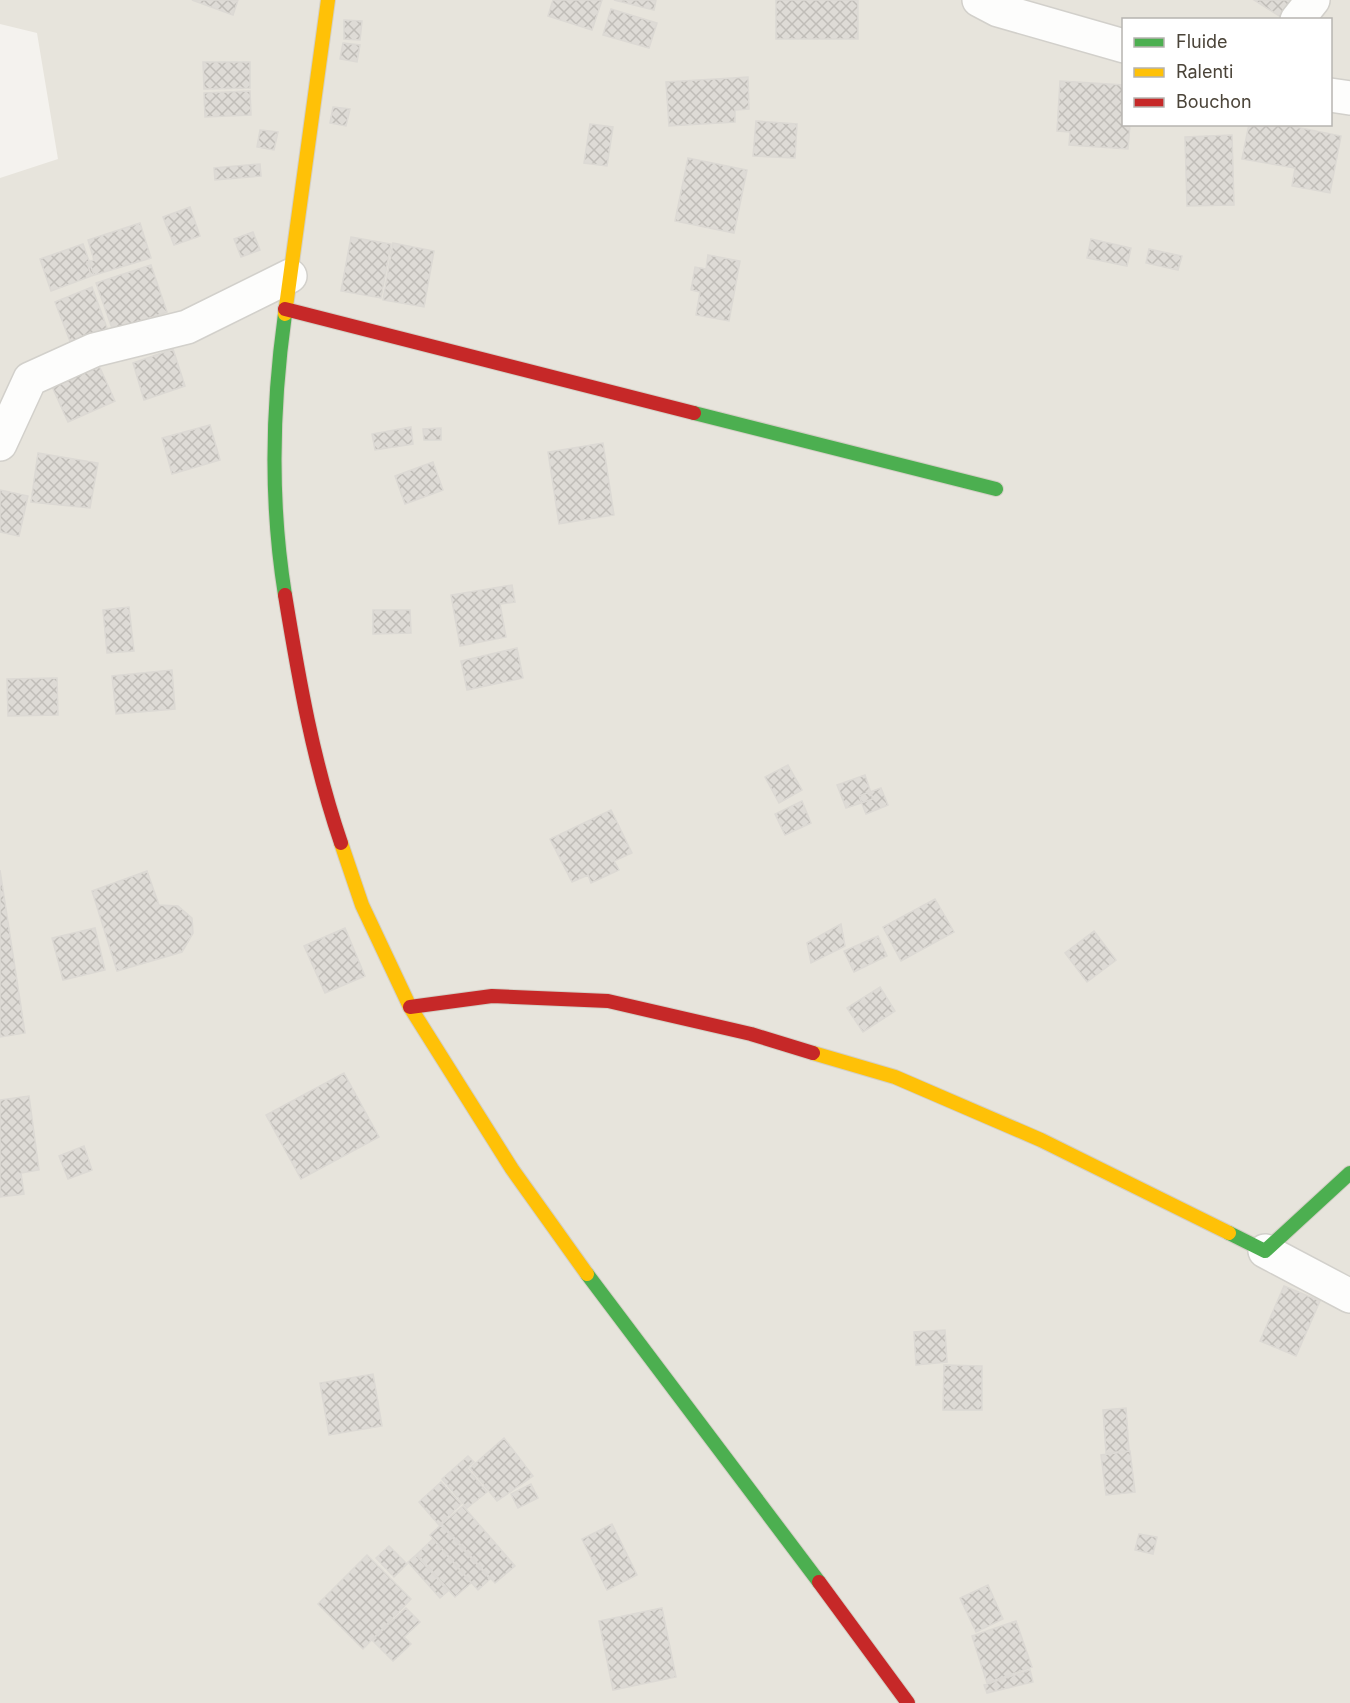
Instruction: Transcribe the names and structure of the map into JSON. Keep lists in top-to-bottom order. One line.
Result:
{"legend":["Fluide","Ralenti","Bouchon"]}
